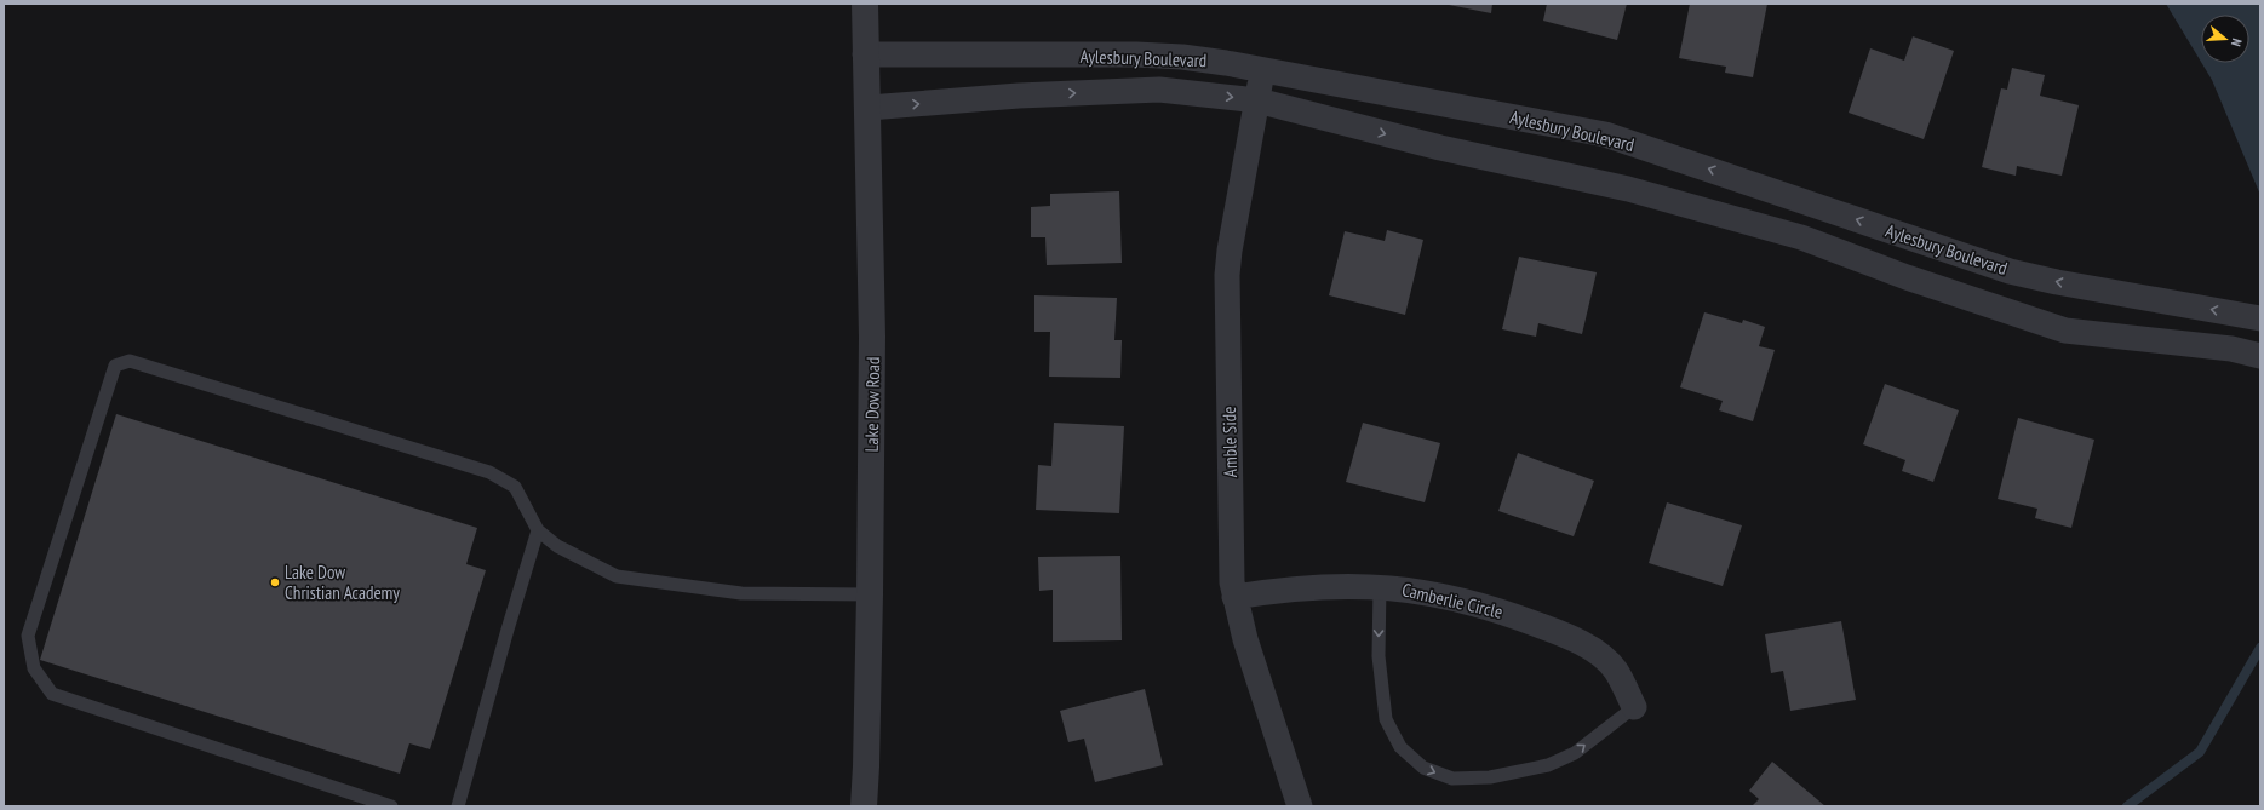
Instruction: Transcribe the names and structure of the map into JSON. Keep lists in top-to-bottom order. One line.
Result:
{"streets":{"street":["Aylesbury Boulevard","Lake Dow Road","Amble Side","Camberlie Circle"]},"crossings":[["Aylesbury Boulevard","Lake Dow Road"],["Aylesbury Boulevard","Amble Side"],["Amble Side","Camberlie Circle"]],"places":["Lake Dow Christian Academy"],"north":"right"}
